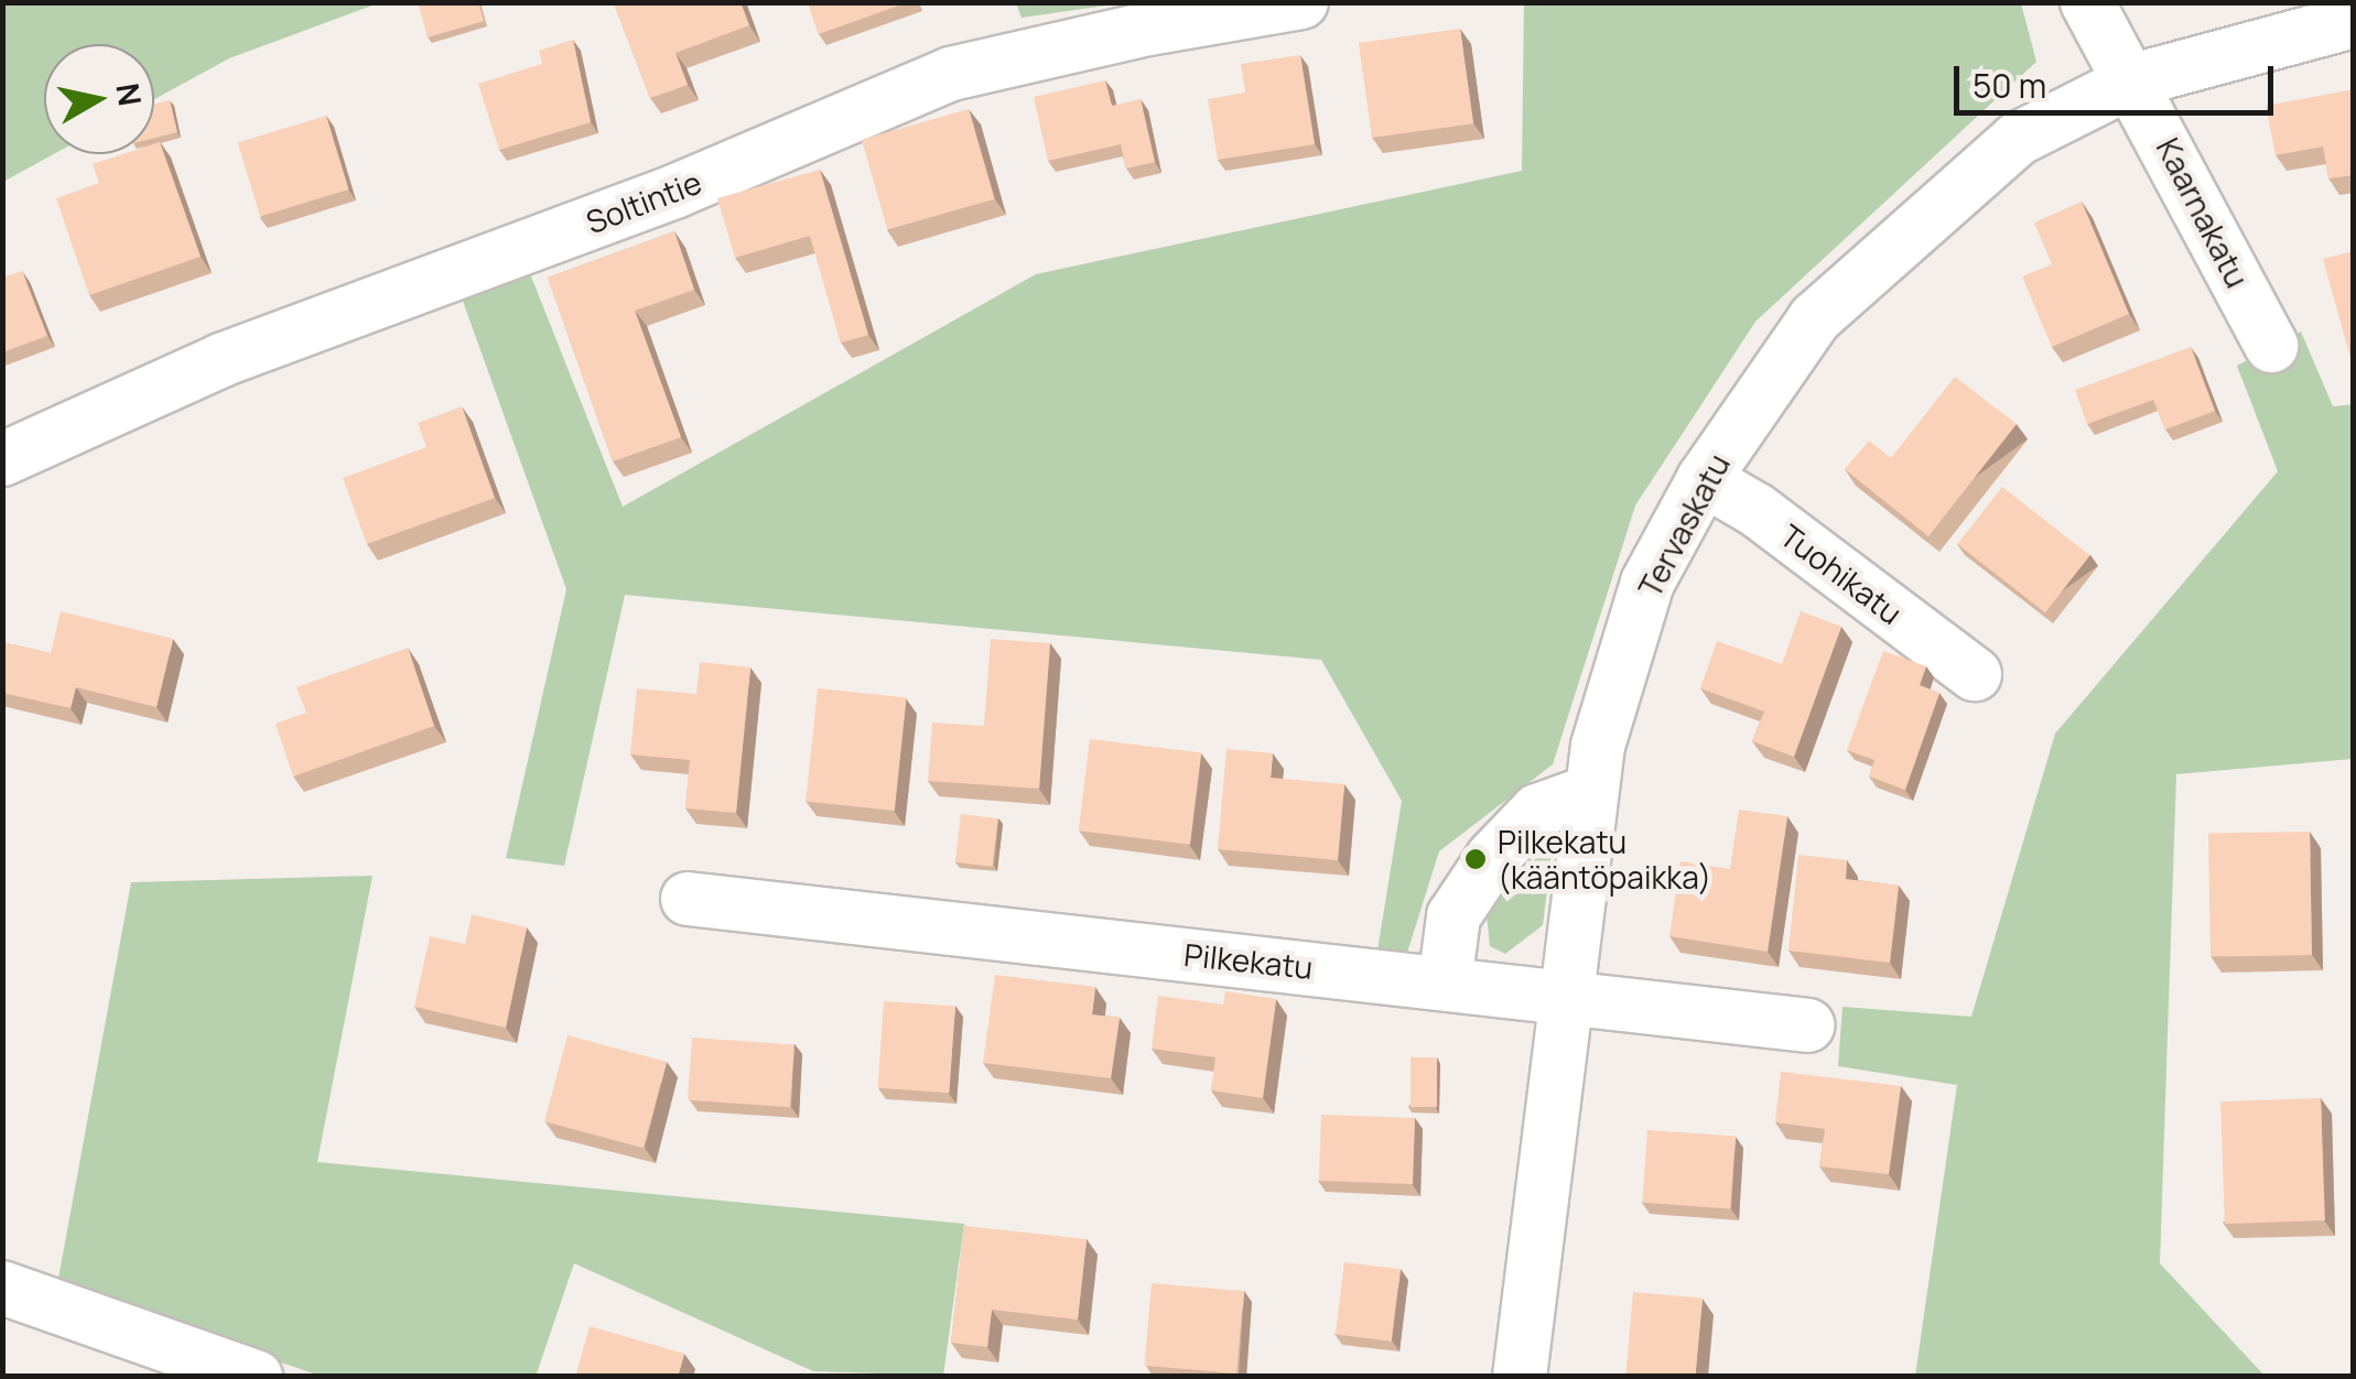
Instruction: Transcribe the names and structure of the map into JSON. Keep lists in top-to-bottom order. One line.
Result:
{"streets":{"street":["Soltintie","Kaarnakatu","Tervaskatu","Tuohikatu","Pilkekatu"]},"crossings":[["Kaarnakatu","Tervaskatu"],["Tervaskatu","Tuohikatu"],["Tervaskatu","Pilkekatu"]],"places":["Pilkekatu (kääntöpaikka)"],"scale_bar":"50 m","north":"right"}
